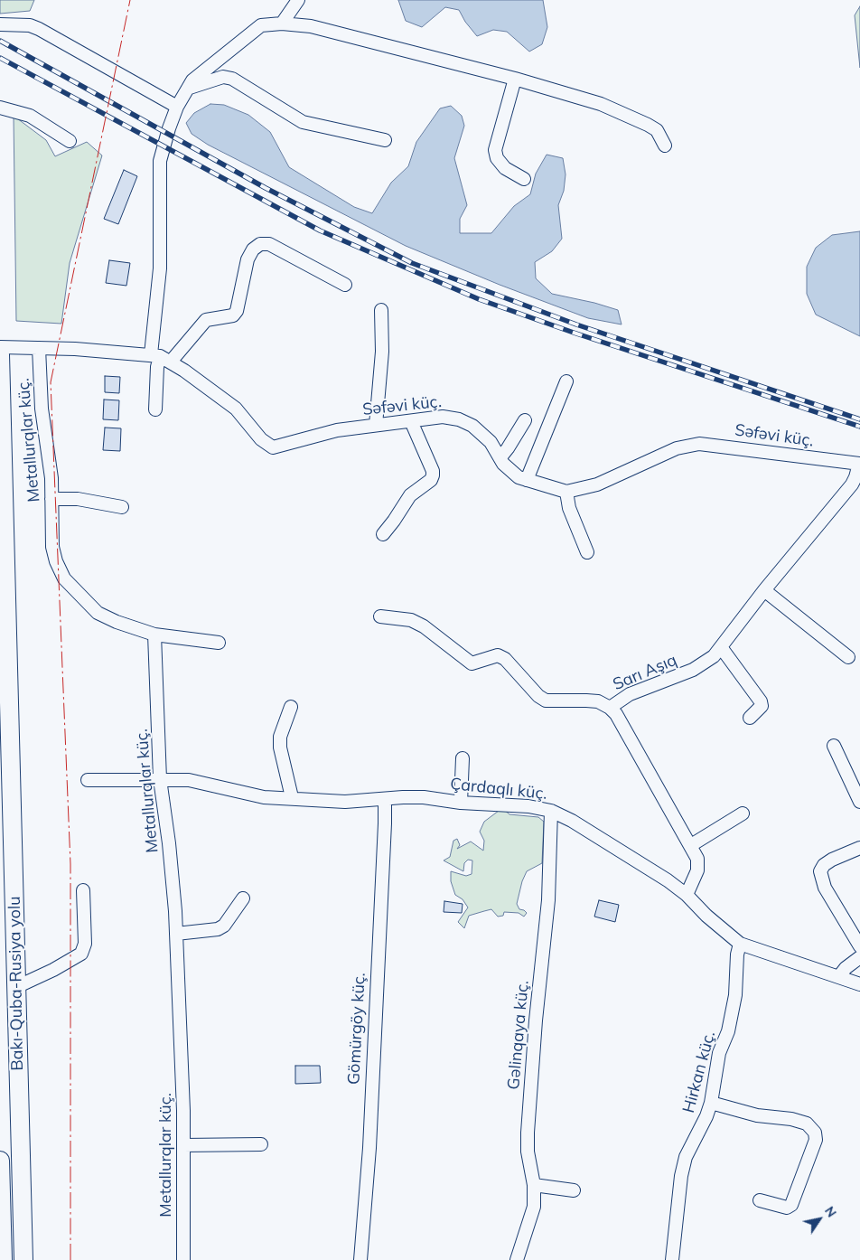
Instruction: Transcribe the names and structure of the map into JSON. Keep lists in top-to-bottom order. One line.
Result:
{"streets":{"highway":["Bakı-Quba-Rusiya yolu"],"street":["Səfəvi küç.","Metallurqlar küç.","Sarı Aşıq","Çardaqlı küç.","Gömürgöy küç.","Gəlinqaya küç.","Hirkan küç."]},"crossings":[["Səfəvi küç.","Sarı Aşıq"],["Metallurqlar küç.","Çardaqlı küç."],["Çardaqlı küç.","Gömürgöy küç."],["Çardaqlı küç.","Gəlinqaya küç."],["Çardaqlı küç.","Hirkan küç."]],"north":"top right"}
